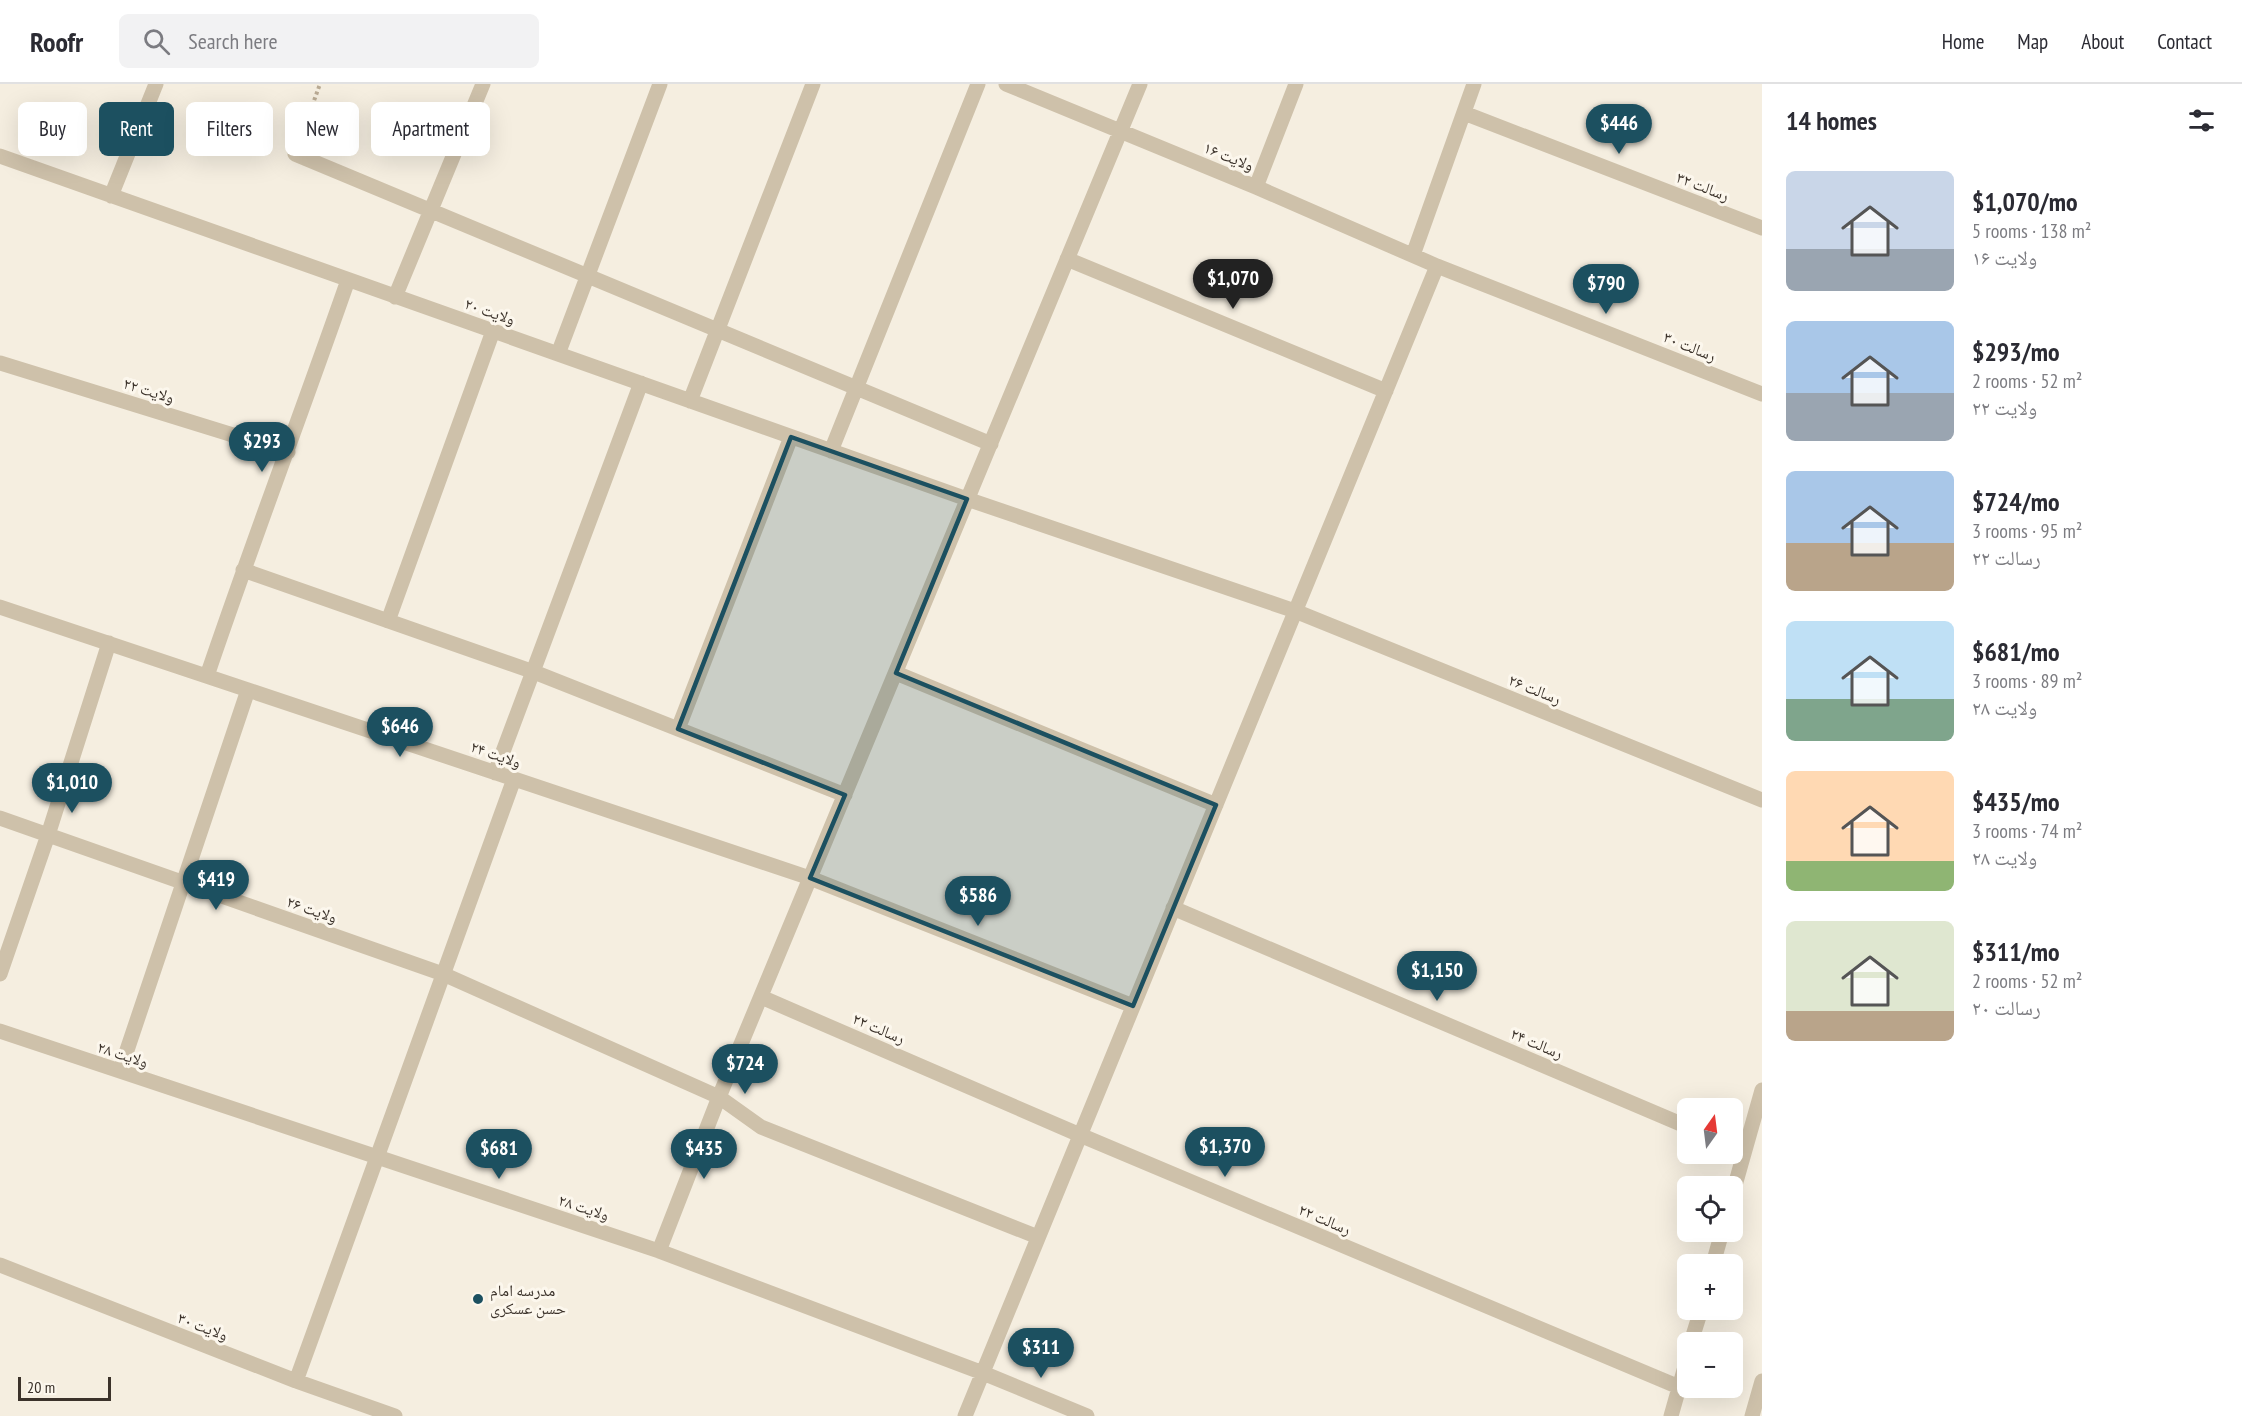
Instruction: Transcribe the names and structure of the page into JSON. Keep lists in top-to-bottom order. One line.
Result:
{"streets":{"street":["ولایت ۱۶","رسالت ۳۲","ولایت ۲۰","رسالت ۳۰","ولایت ۲۲","رسالت ۲۶","ولایت ۲۴","ولایت ۲۶","رسالت ۲۲","رسالت ۲۴","ولایت ۲۸","ولایت ۳۰"]},"crossings":[["ولایت ۱۶","رسالت ۳۰"],["ولایت ۲۰","رسالت ۲۶"]],"places":["مدرسه امام حسن عسکری"],"scale_bar":"20 m","north":"top","page":{"header":"Roofr","search":"Search here","nav":["Home","Map","About","Contact"],"heading":"14 homes","chip":["Buy","Rent","Filters","New","Apartment"],"price":["$446","$1,070","$790","$293","$646","$1,010","$419","$586","$1,150","$724","$1,370","$681","$435","$311"],"list":[{"name":"$1,070/mo","note":"5 rooms · 138 m² · ولایت ۱۶"},{"name":"$293/mo","note":"2 rooms · 52 m² · ولایت ۲۲"},{"name":"$724/mo","note":"3 rooms · 95 m² · رسالت ۲۲"},{"name":"$681/mo","note":"3 rooms · 89 m² · ولایت ۲۸"},{"name":"$435/mo","note":"3 rooms · 74 m² · ولایت ۲۸"},{"name":"$311/mo","note":"2 rooms · 52 m² · رسالت ۲۰"}],"map_buttons":["+","−"],"scale":"20 m"}}
